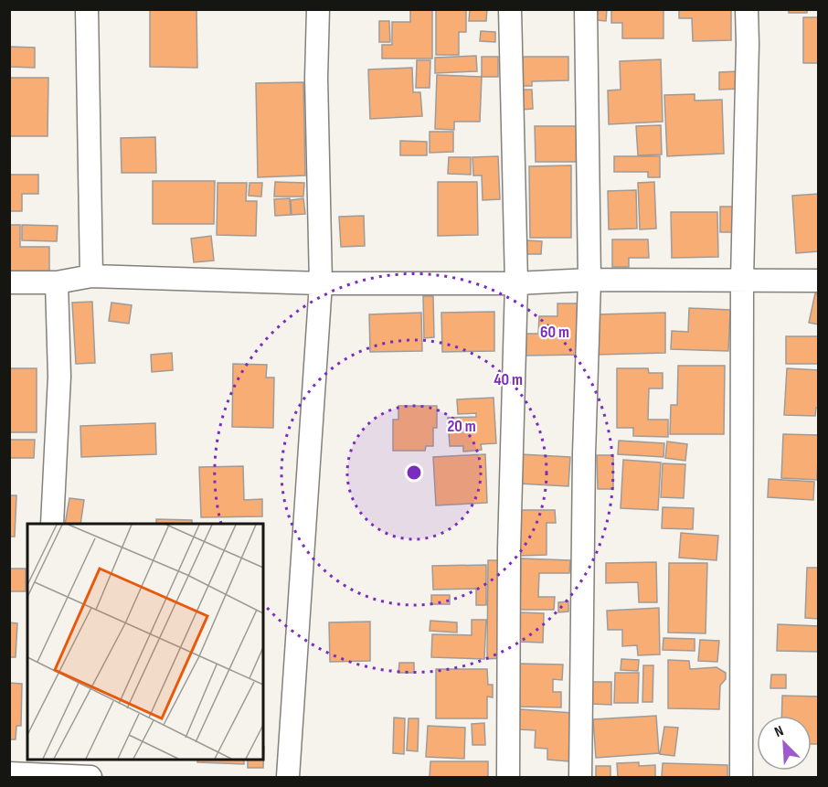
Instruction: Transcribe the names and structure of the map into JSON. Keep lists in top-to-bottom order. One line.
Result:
{"north":"top left","rings":["60 m","40 m","20 m"]}
